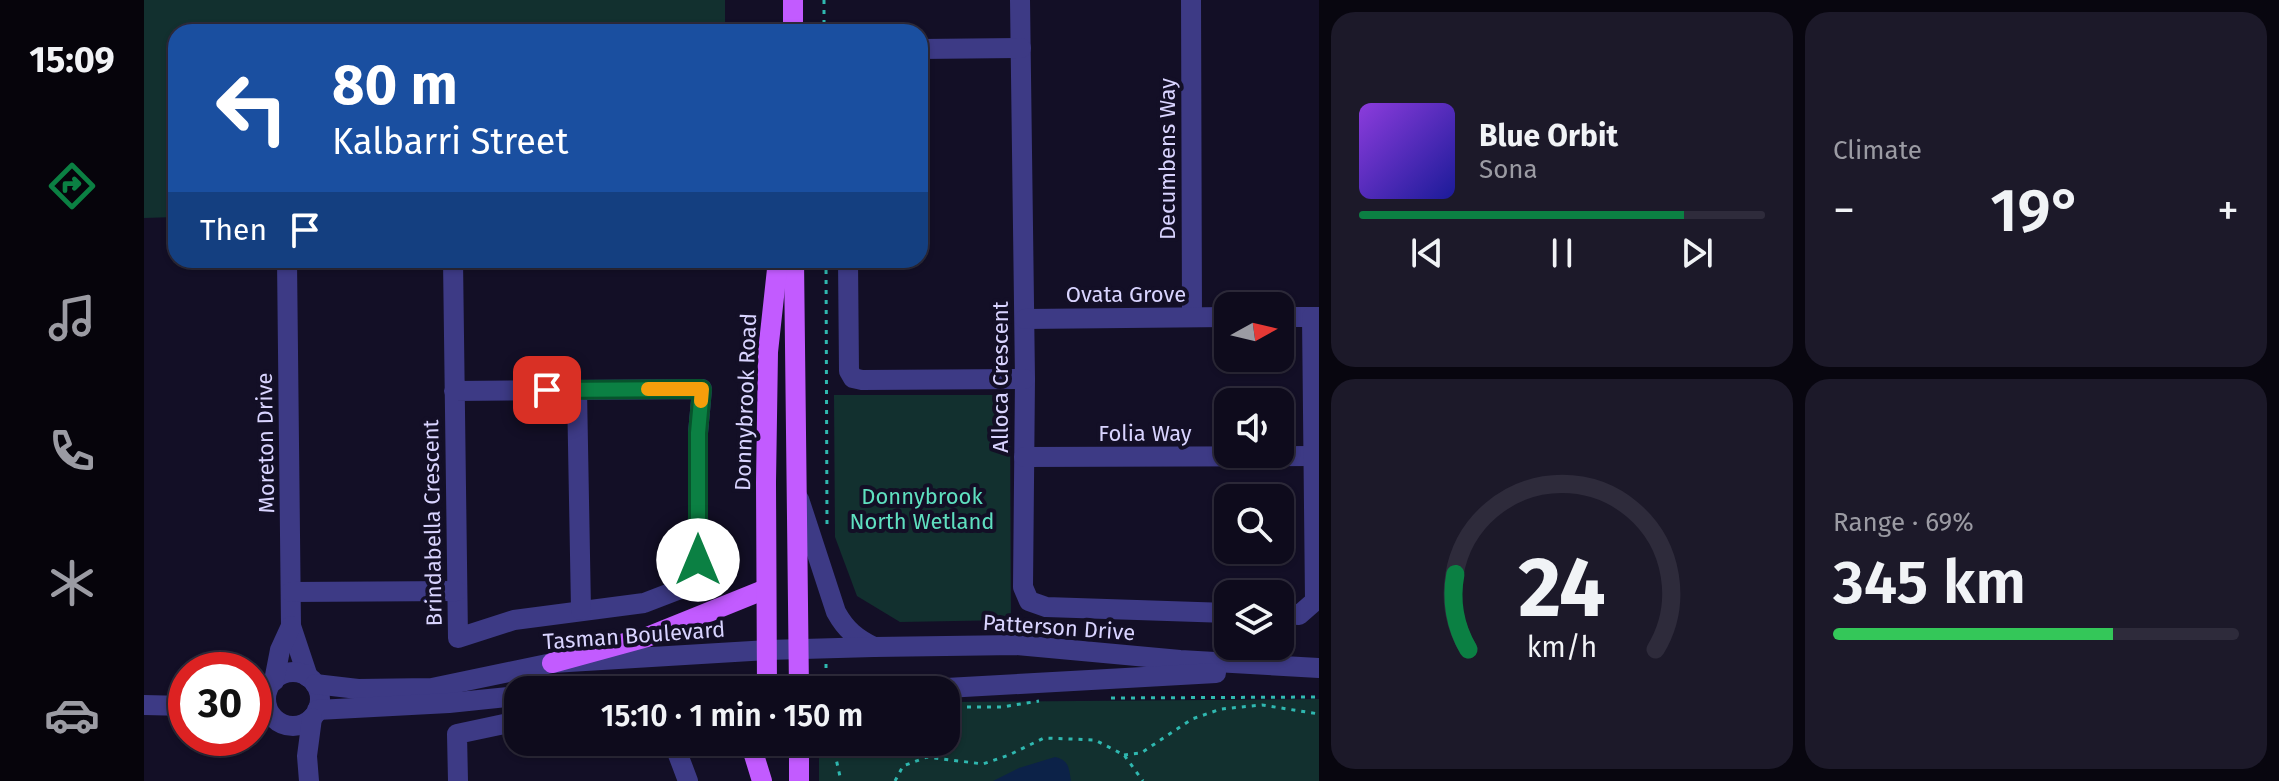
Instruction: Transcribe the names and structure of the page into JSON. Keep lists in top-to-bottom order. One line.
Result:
{"streets":{"main road":["Donnybrook Road"],"street":["Decumbens Way","Ovata Grove","Alloca Crescent","Folia Way","Moreton Drive","Brindabella Crescent","Patterson Drive","Tasman Boulevard"]},"crossings":[["Decumbens Way","Ovata Grove"],["Ovata Grove","Alloca Crescent"],["Alloca Crescent","Folia Way"],["Donnybrook Road","Tasman Boulevard"],["Moreton Drive","Tasman Boulevard"],["Patterson Drive","Tasman Boulevard"]],"parks":["Donnybrook North Wetland"],"north":"right","page":{"tabs":"15:09","tile":["Climate",["Range · 69%","345 km"]],"turn":["80 m","Kalbarri Street"],"song":["Blue Orbit","Sona"],"heat":["−","19°","+"],"then":"Then","limit":"30","trip":"15:10 · 1 min · 150 m","gauge":["24","km/h"]}}
